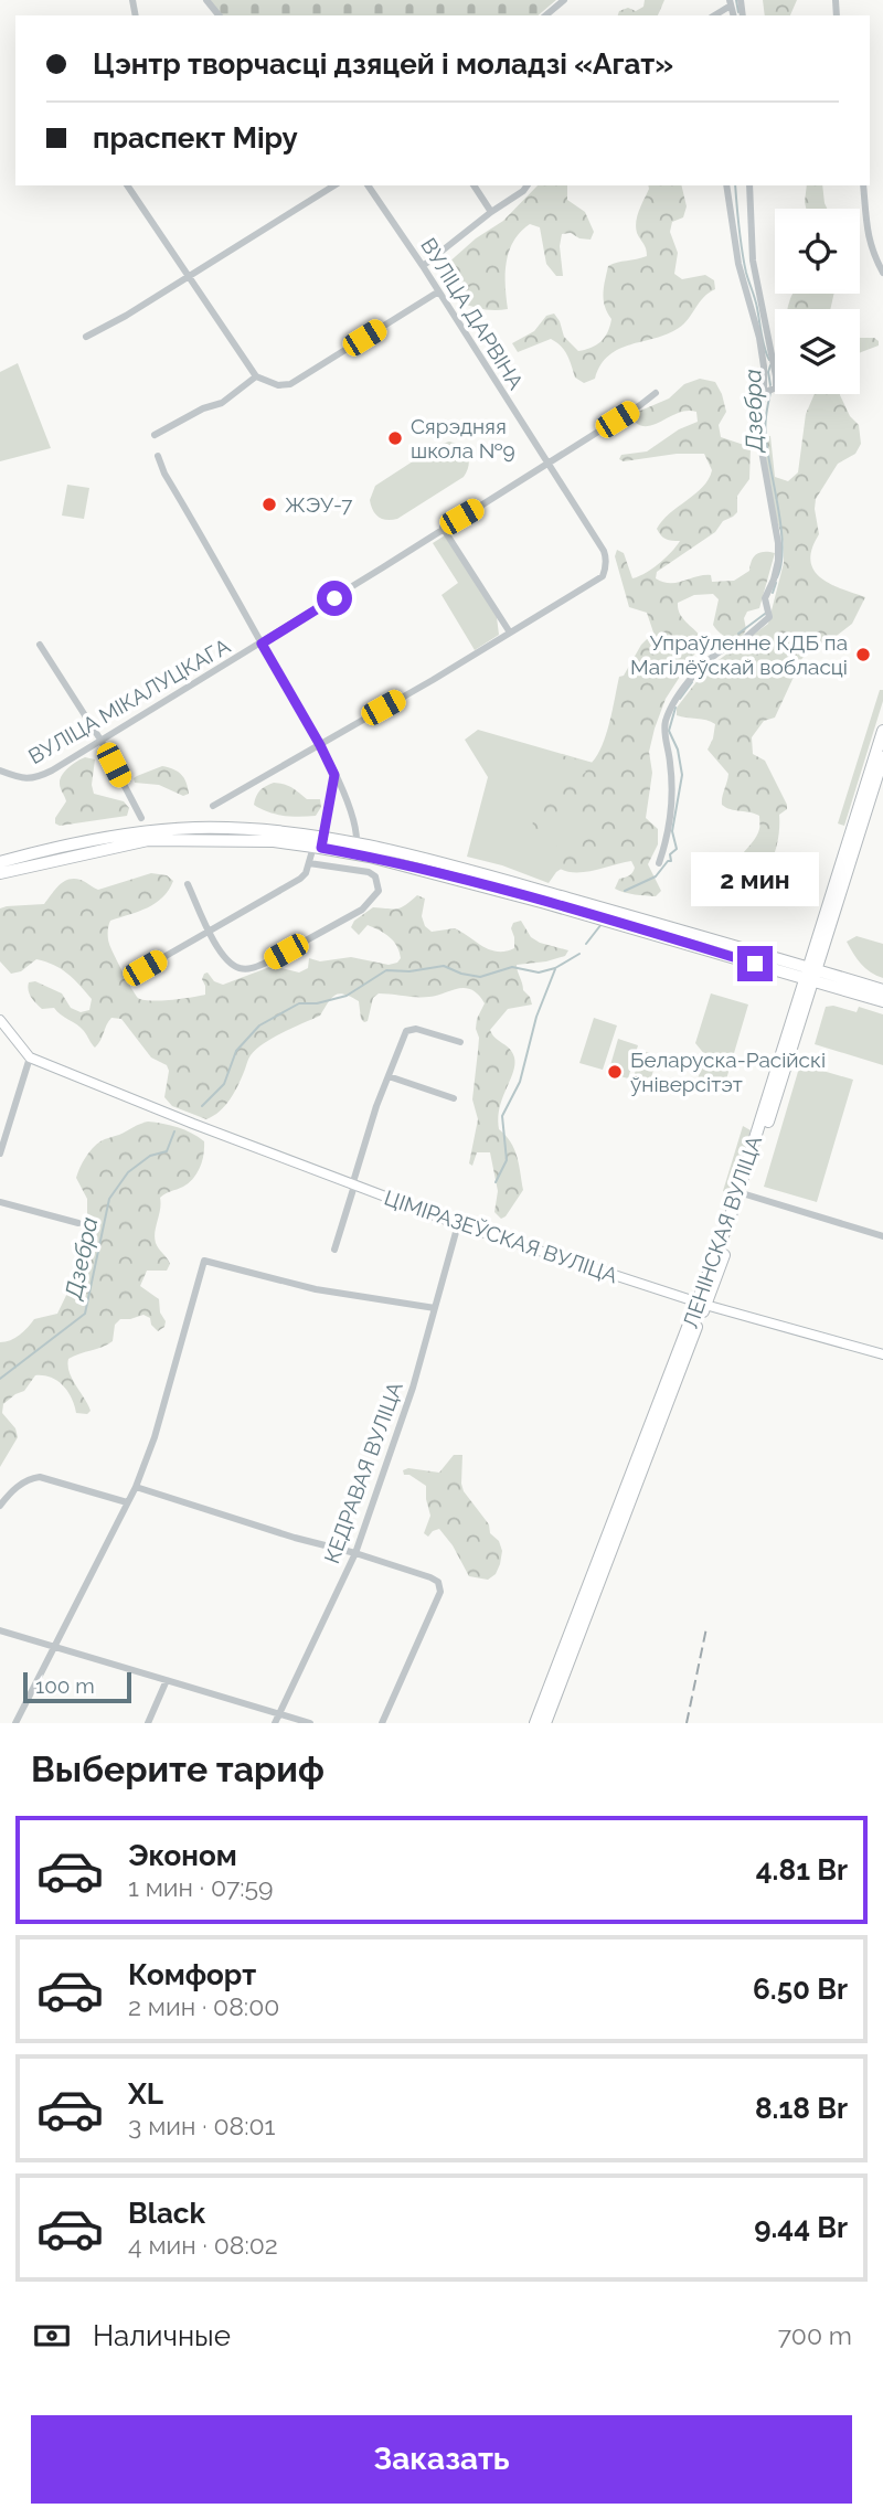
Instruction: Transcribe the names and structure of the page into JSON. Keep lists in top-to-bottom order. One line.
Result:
{"streets":{"main road":["ЛЕНІНСКАЯ ВУЛІЦА","ЦІМІРАЗЕЎСКАЯ ВУЛІЦА"],"street":["ВУЛІЦА ДАРВІНА","ВУЛІЦА МІКАЛУЦКАГА","КЕДРАВАЯ ВУЛІЦА"]},"crossings":[["ВУЛІЦА ДАРВІНА","ВУЛІЦА МІКАЛУЦКАГА"],["ЛЕНІНСКАЯ ВУЛІЦА","ЦІМІРАЗЕЎСКАЯ ВУЛІЦА"],["ЦІМІРАЗЕЎСКАЯ ВУЛІЦА","КЕДРАВАЯ ВУЛІЦА"]],"water":["Дзебра"],"places":["Сярэдняя школа №9","ЖЭУ-7","Упраўленне КДБ па Магілёўскай вобласці","Беларуска-Расійскі ўніверсітэт"],"scale_bar":"100 m","page":{"banner":["Цэнтр творчасці дзяцей і моладзі «Агат»","праспект Міру"],"bubble":"2 мин","scale":"100 m","heading":"Выберите тариф","list":[{"name":"Эконом","note":"1 мин · 07:59","value":"4.81 Br"},{"name":"Комфорт","note":"2 мин · 08:00","value":"6.50 Br"},{"name":"XL","note":"3 мин · 08:01","value":"8.18 Br"},{"name":"Black","note":"4 мин · 08:02","value":"9.44 Br"}],"pay":["Наличные","700 m"],"buttons":"Заказать"}}
